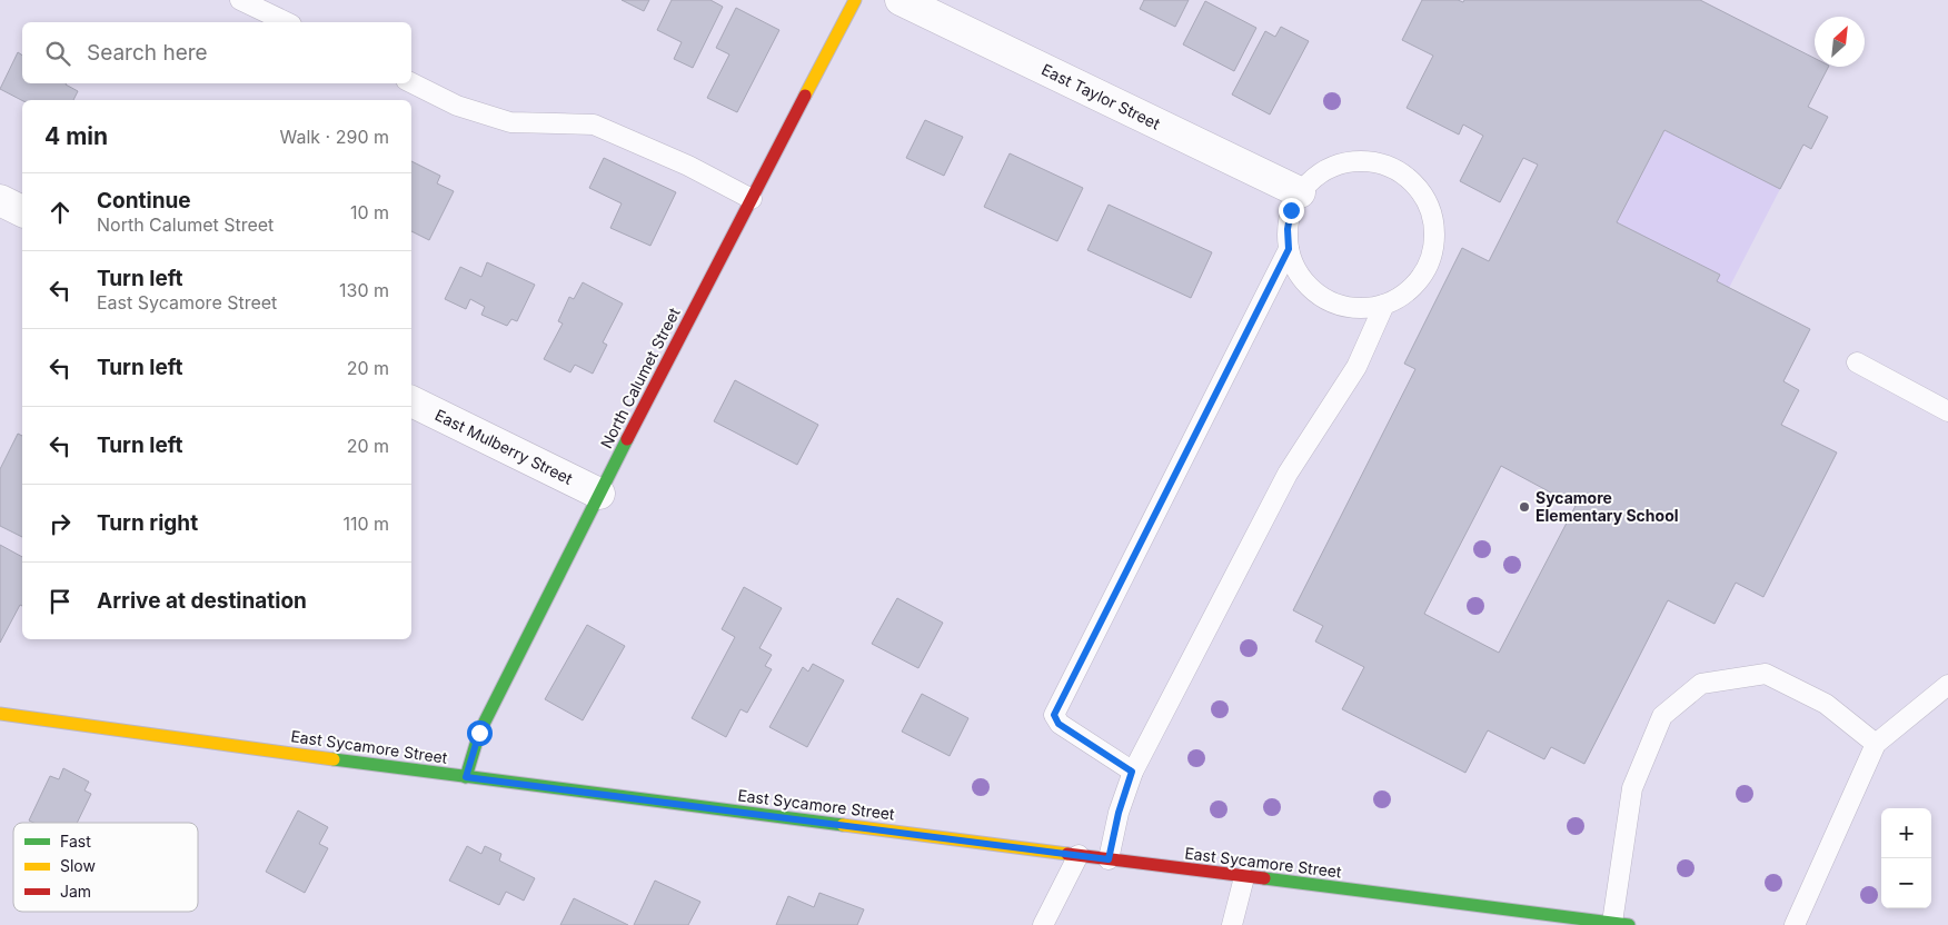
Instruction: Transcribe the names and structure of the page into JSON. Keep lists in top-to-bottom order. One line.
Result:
{"streets":{"main road":["North Calumet Street","East Sycamore Street"],"street":["East Taylor Street","East Mulberry Street"]},"crossings":[["North Calumet Street","East Mulberry Street"],["North Calumet Street","East Sycamore Street"]],"places":["Sycamore Elementary School"],"legend":["Fast","Slow","Jam"],"north":"top right","page":{"search":"Search here","heading":["4 min","Walk · 290 m"],"list":[["Continue","North Calumet Street","10 m"],["Turn left","East Sycamore Street","130 m"],["Turn left","20 m"],["Turn left","20 m"],["Turn right","110 m"],"Arrive at destination"],"map_buttons":["+","−"]}}
